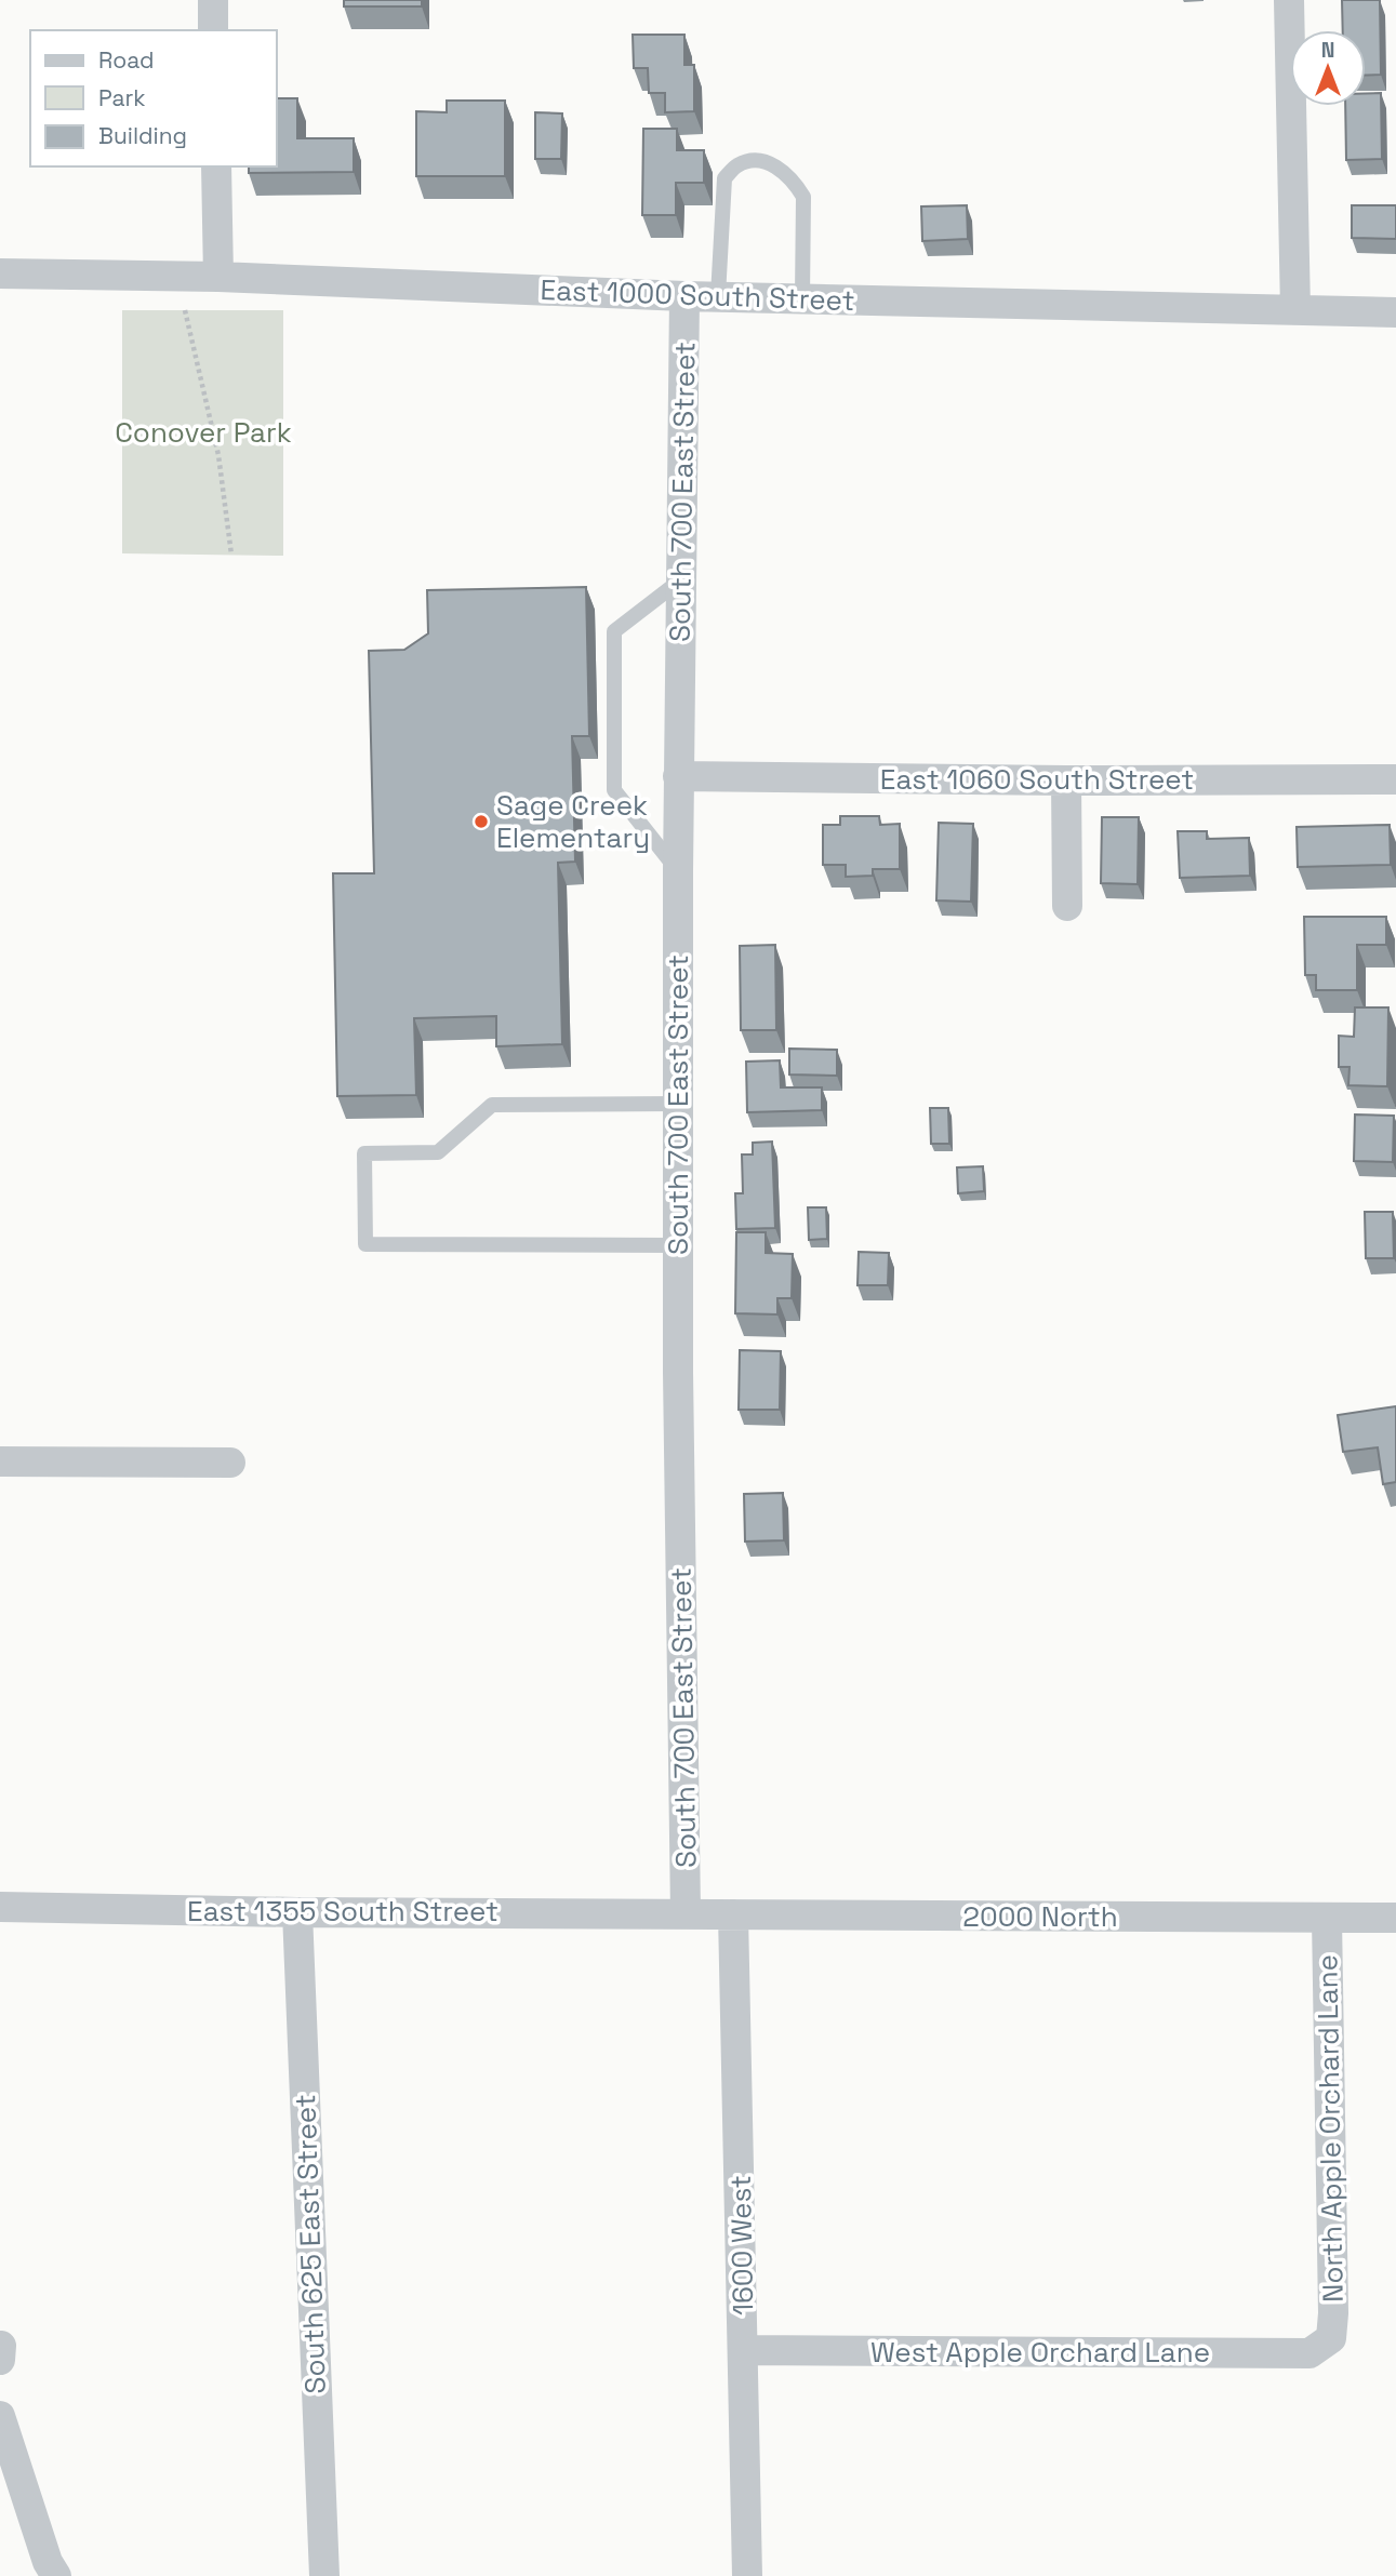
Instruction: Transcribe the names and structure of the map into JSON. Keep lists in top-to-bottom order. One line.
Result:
{"streets":{"street":["East 1000 South Street","South 700 East Street","East 1060 South Street","East 1355 South Street","2000 North","North Apple Orchard Lane","South 625 East Street","1600 West","West Apple Orchard Lane"]},"crossings":[["East 1000 South Street","South 700 East Street"],["South 700 East Street","East 1060 South Street"],["South 700 East Street","East 1355 South Street"],["South 700 East Street","2000 North"],["East 1355 South Street","2000 North"],["East 1355 South Street","South 625 East Street"],["2000 North","North Apple Orchard Lane"],["2000 North","1600 West"],["North Apple Orchard Lane","West Apple Orchard Lane"],["1600 West","West Apple Orchard Lane"]],"parks":["Conover Park"],"places":["Sage Creek Elementary"],"legend":["Road","Park","Building"],"north":"top"}
